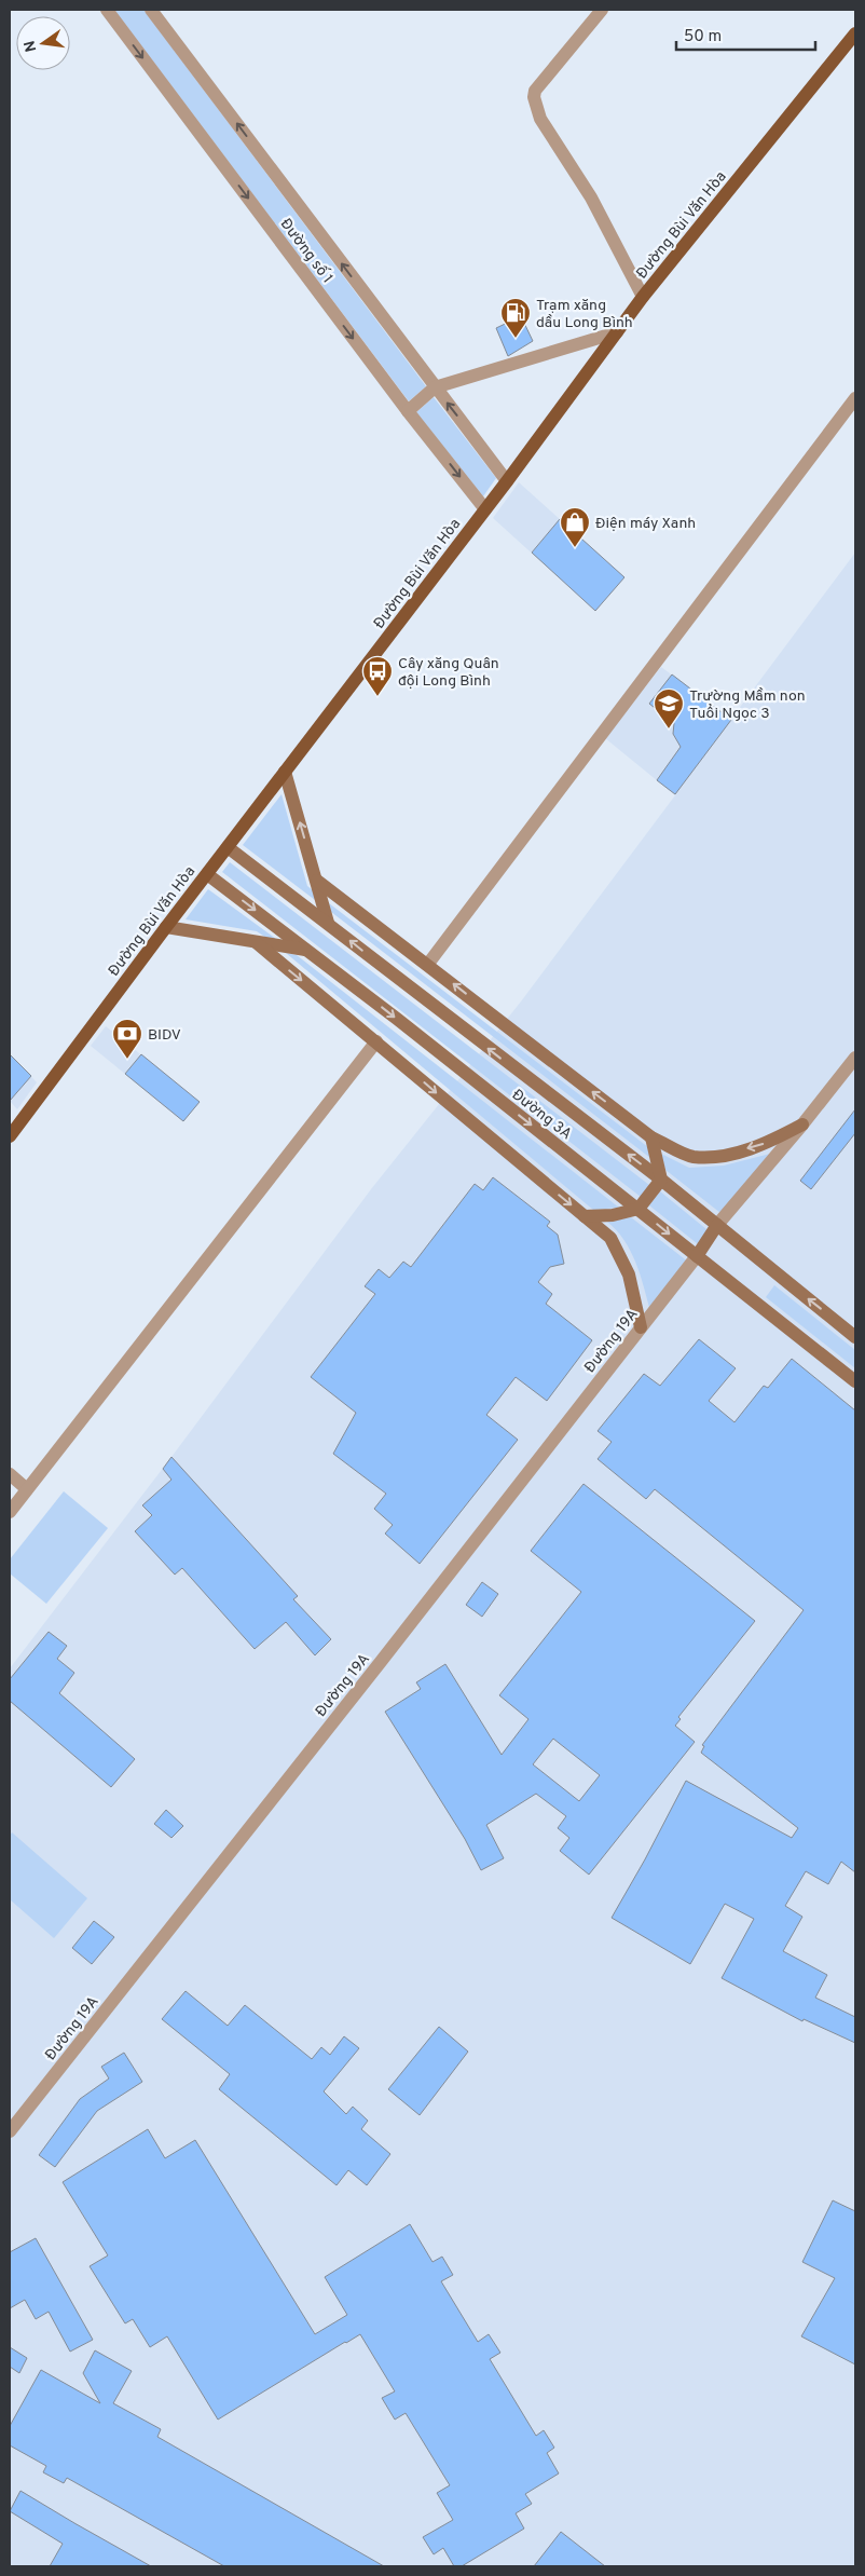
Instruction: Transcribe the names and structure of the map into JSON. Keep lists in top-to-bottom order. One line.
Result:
{"streets":{"main road":["Đường Bùi Văn Hòa"],"street":["Đường số 1","Đường 3A","Đường 19A"]},"crossings":[["Đường Bùi Văn Hòa","Đường số 1"],["Đường Bùi Văn Hòa","Đường 3A"],["Đường 3A","Đường 19A"]],"places":{"fuel station":["Trạm xăng dầu Long Bình"],"shop":["Điện máy Xanh"],"bus stop":["Cây xăng Quân đội Long Bình"],"school or university":["Trường Mầm non Tuổi Ngọc 3"],"bank":["BIDV"]},"scale_bar":"50 m","north":"left"}
